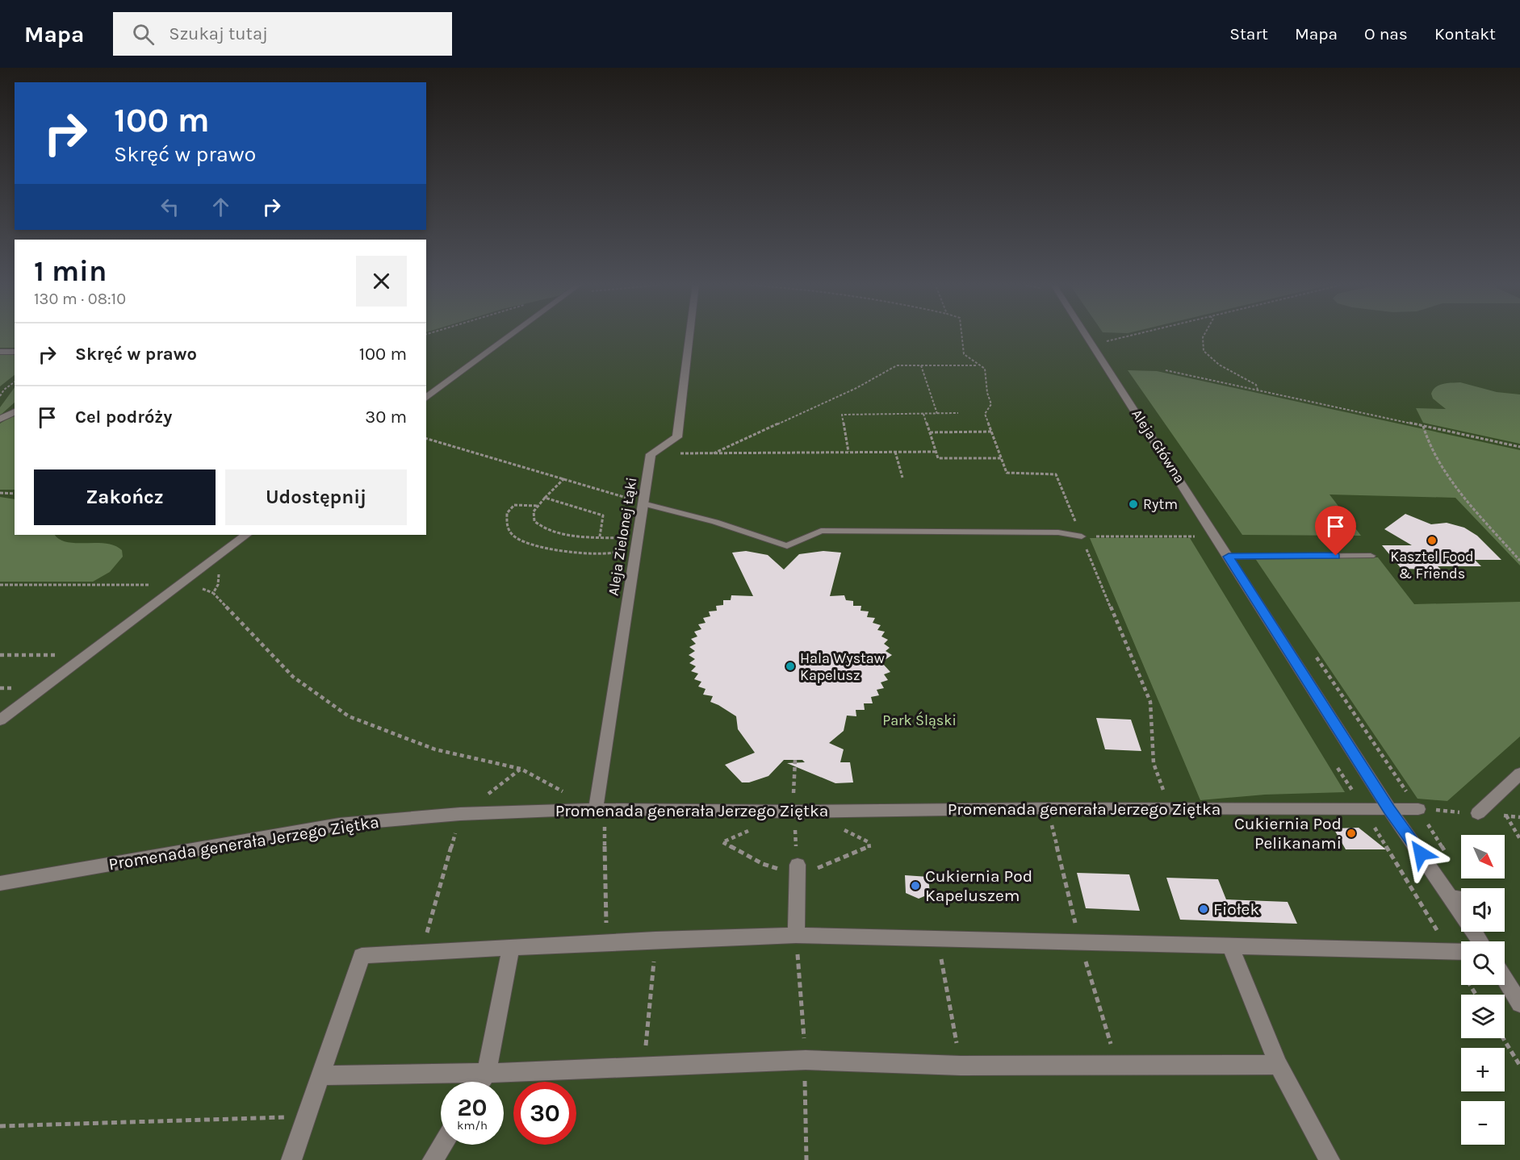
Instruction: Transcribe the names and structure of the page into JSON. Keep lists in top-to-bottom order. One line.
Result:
{"streets":{"street":["Aleja Główna","Aleja Zielonej Łąki","Promenada generała Jerzego Ziętka"]},"crossings":[["Aleja Główna","Promenada generała Jerzego Ziętka"],["Aleja Zielonej Łąki","Promenada generała Jerzego Ziętka"]],"parks":["Park Śląski"],"places":["Rytm","Kasztel Food & Friends","Hala Wystaw Kapelusz","Cukiernia Pod Pelikanami","Cukiernia Pod Kapeluszem","Fiołek"],"north":"bottom right","page":{"header":"Mapa","search":"Szukaj tutaj","nav":["Start","Mapa","O nas","Kontakt"],"turn":["100 m","Skręć w prawo"],"heading":["1 min","130 m · 08:10"],"list":[{"name":"Skręć w prawo","value":"100 m"},{"name":"Cel podróży","value":"30 m"}],"buttons":["Zakończ","Udostępnij"],"map_buttons":["+","−"],"speed":"20 km/h","limit":"30"}}
